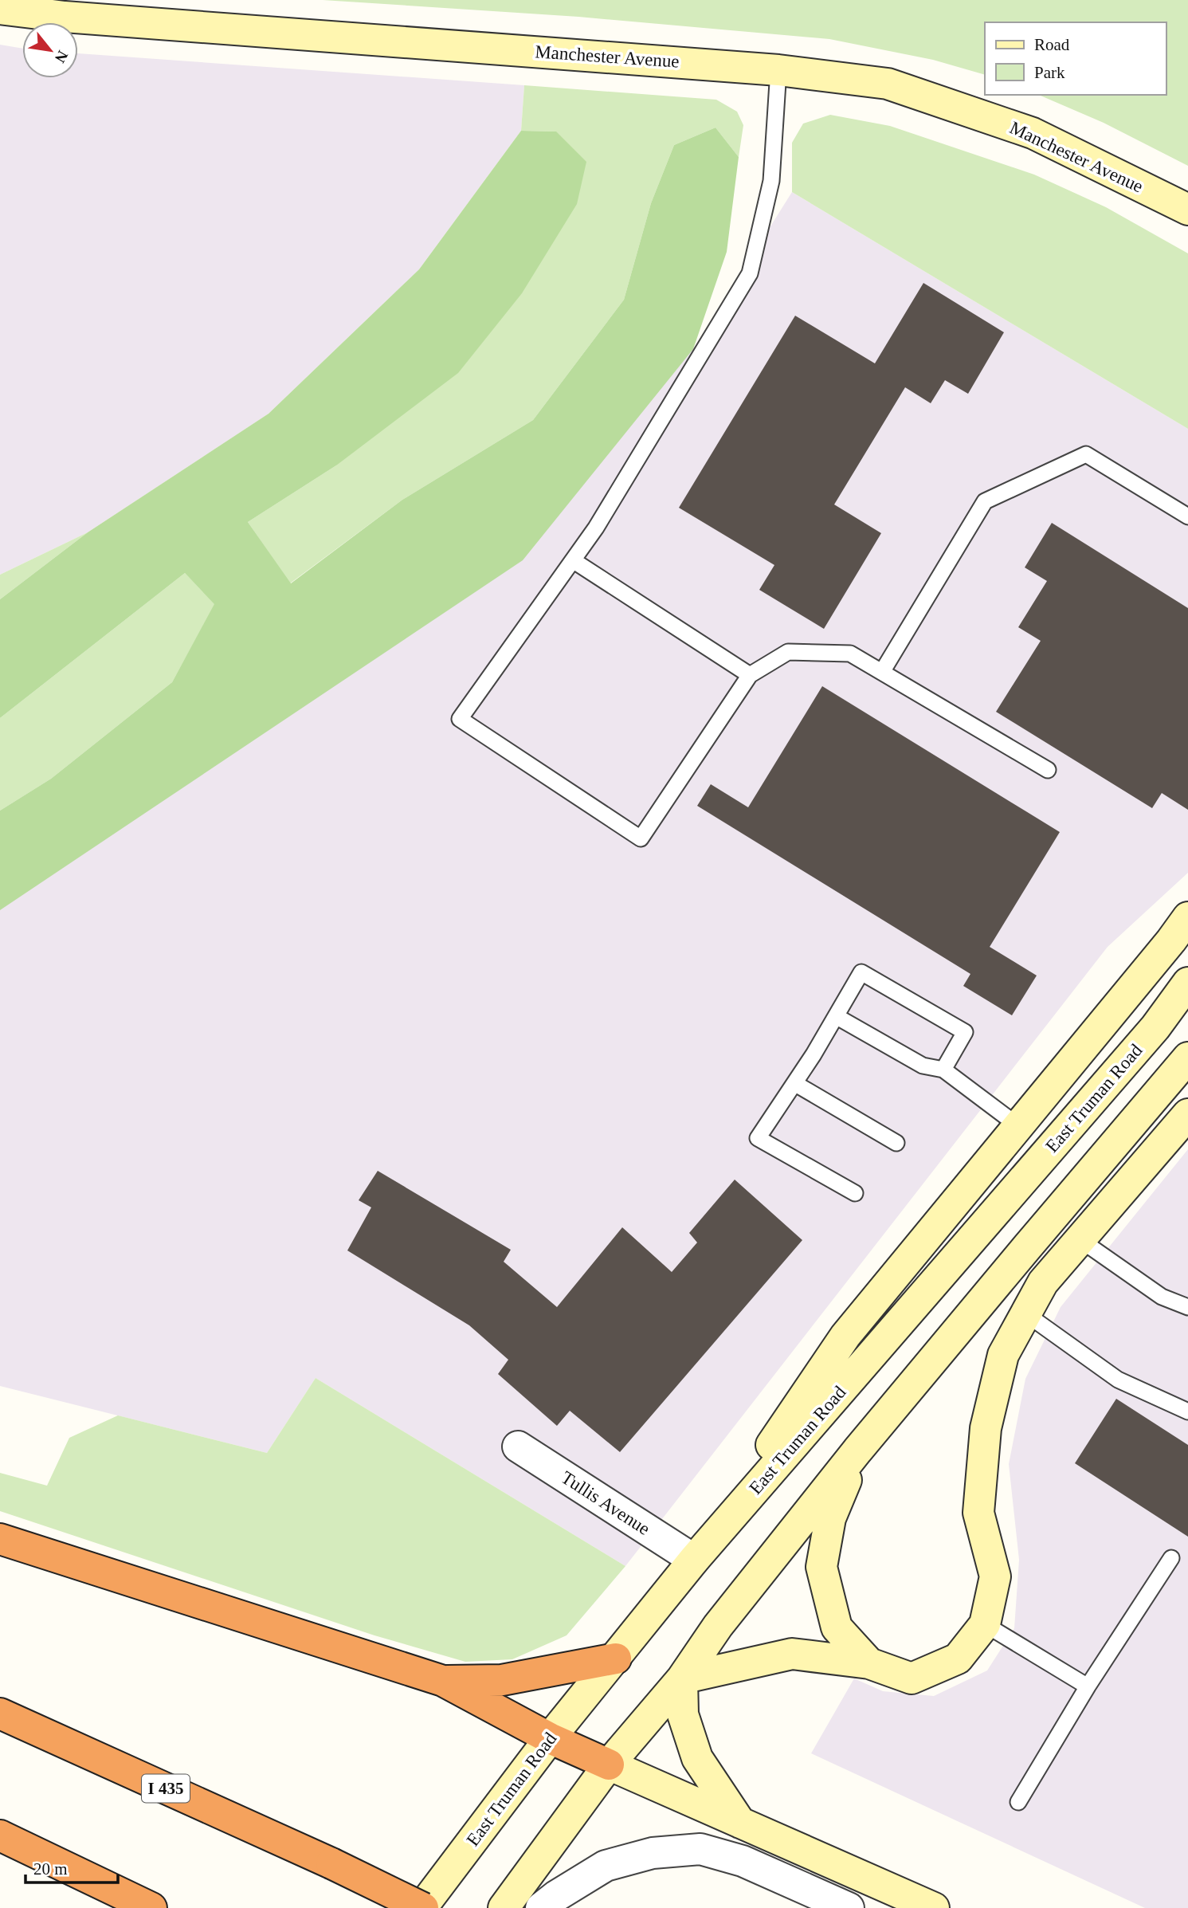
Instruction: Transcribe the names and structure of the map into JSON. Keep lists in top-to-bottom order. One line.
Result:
{"streets":{"highway":["I 435"],"main road":["Manchester Avenue","East Truman Road"],"street":["Tullis Avenue"]},"crossings":[["East Truman Road","Tullis Avenue"],["East Truman Road","I 435"]],"legend":["Road","Park"],"scale_bar":"20 m","north":"bottom right"}
